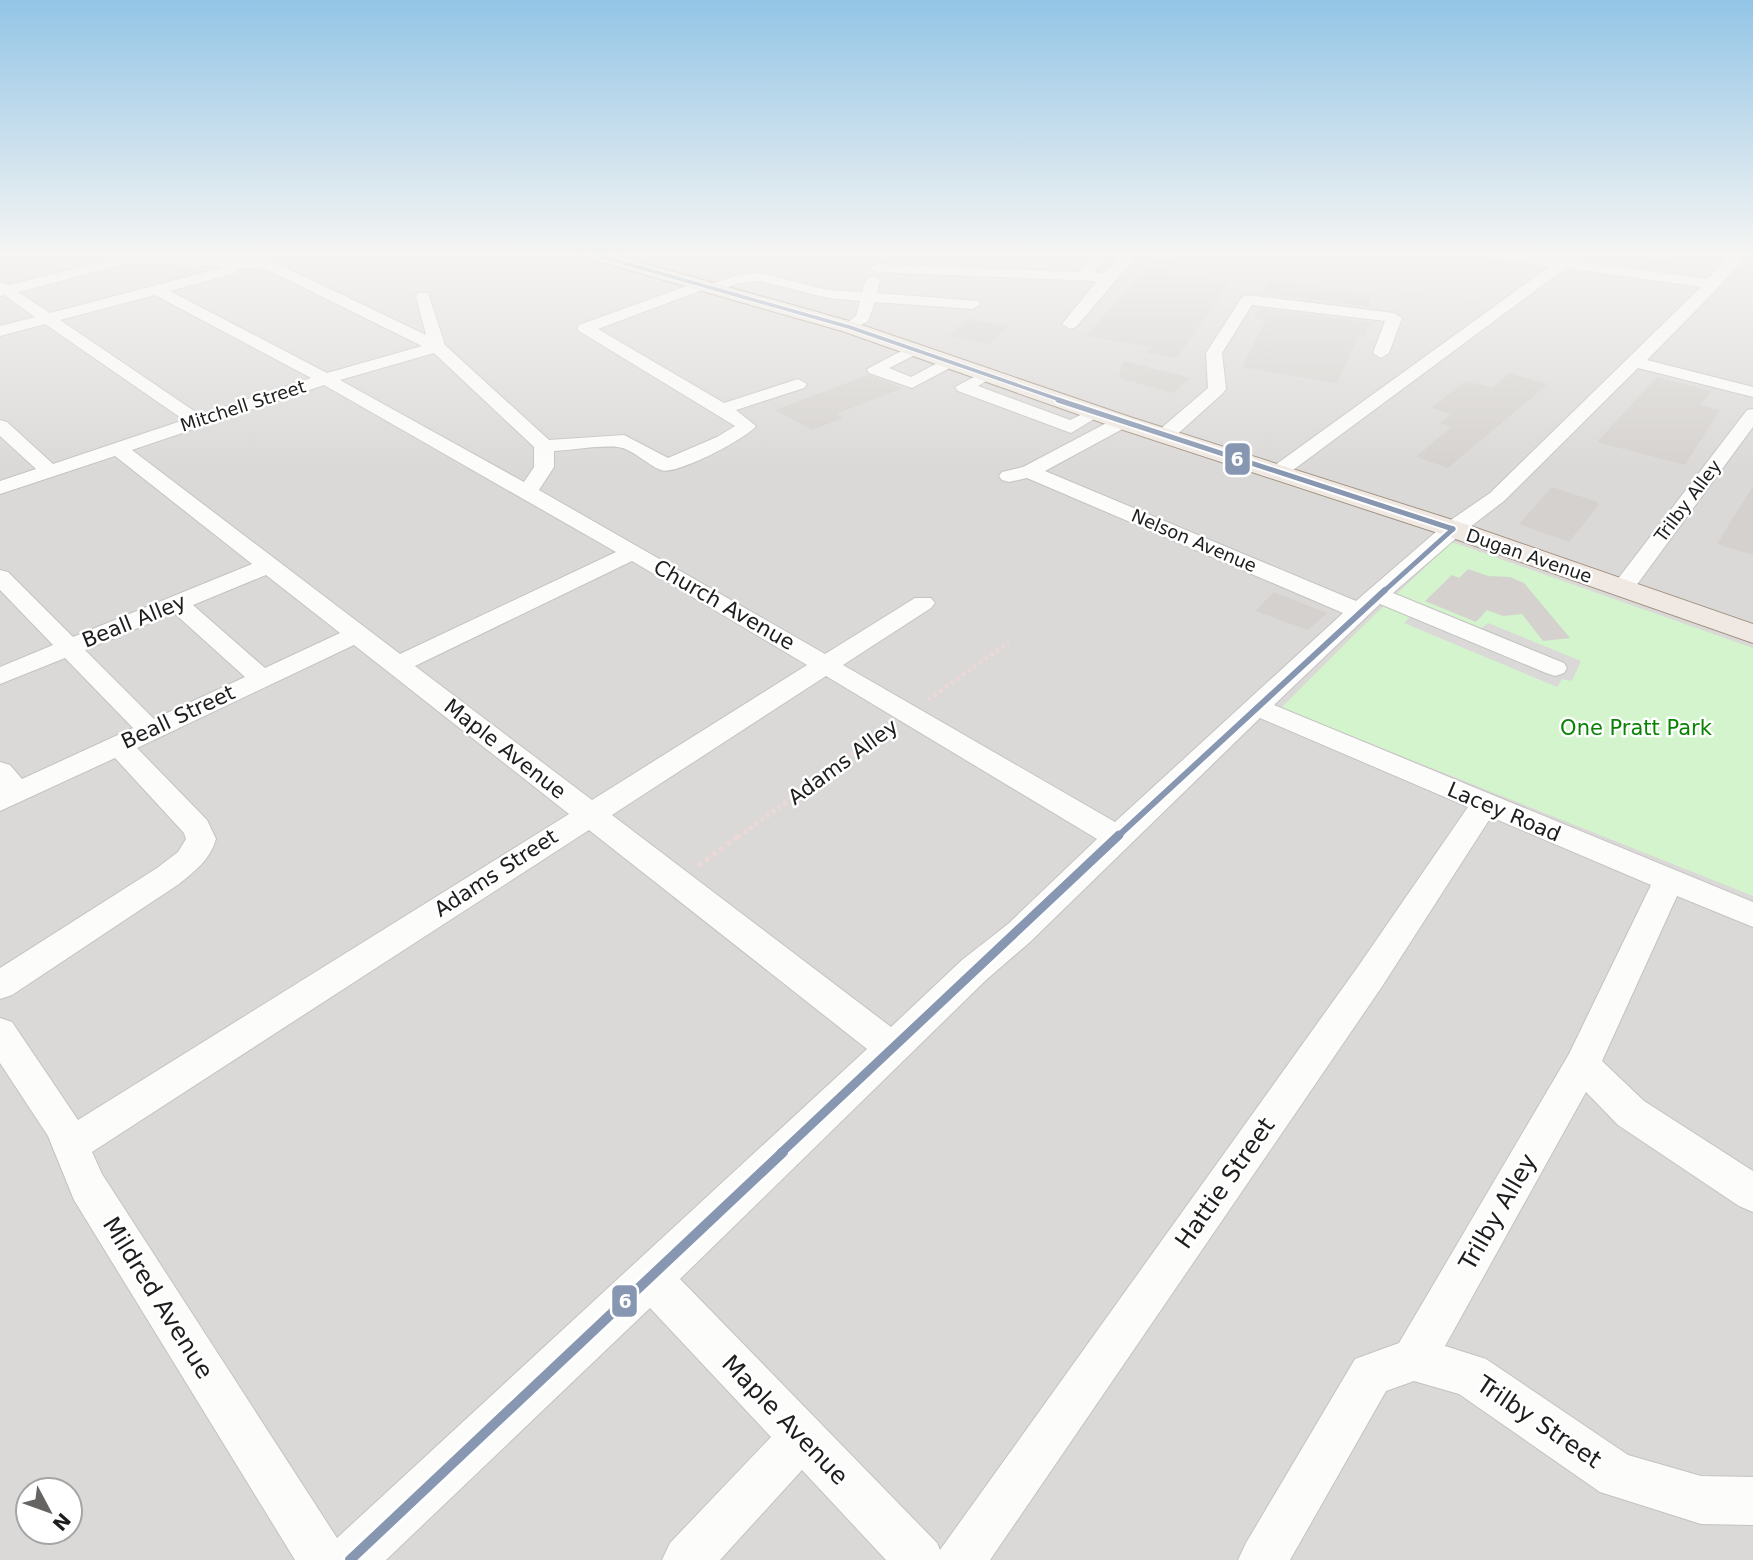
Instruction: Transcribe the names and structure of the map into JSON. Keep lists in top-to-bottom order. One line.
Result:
{"streets":{"main road":["Dugan Avenue"],"street":["Mitchell Street","Trilby Alley","Nelson Avenue","Church Avenue","Beall Alley","Beall Street","Maple Avenue","Lacey Road","Adams Street","Hattie Street","Mildred Avenue","Trilby Street"],"path":["Adams Alley"]},"crossings":[["Mitchell Street","Church Avenue"],["Mitchell Street","Maple Avenue"],["Trilby Alley","Dugan Avenue"],["Trilby Alley","Trilby Street"],["Nelson Avenue","Dugan Avenue"],["Church Avenue","Adams Alley"],["Church Avenue","Adams Street"],["Beall Alley","Maple Avenue"],["Beall Street","Maple Avenue"],["Maple Avenue","Adams Alley"],["Maple Avenue","Adams Street"],["Lacey Road","Hattie Street"],["Adams Street","Mildred Avenue"]],"parks":["One Pratt Park"],"lines":["transit line 6"],"north":"bottom right"}
